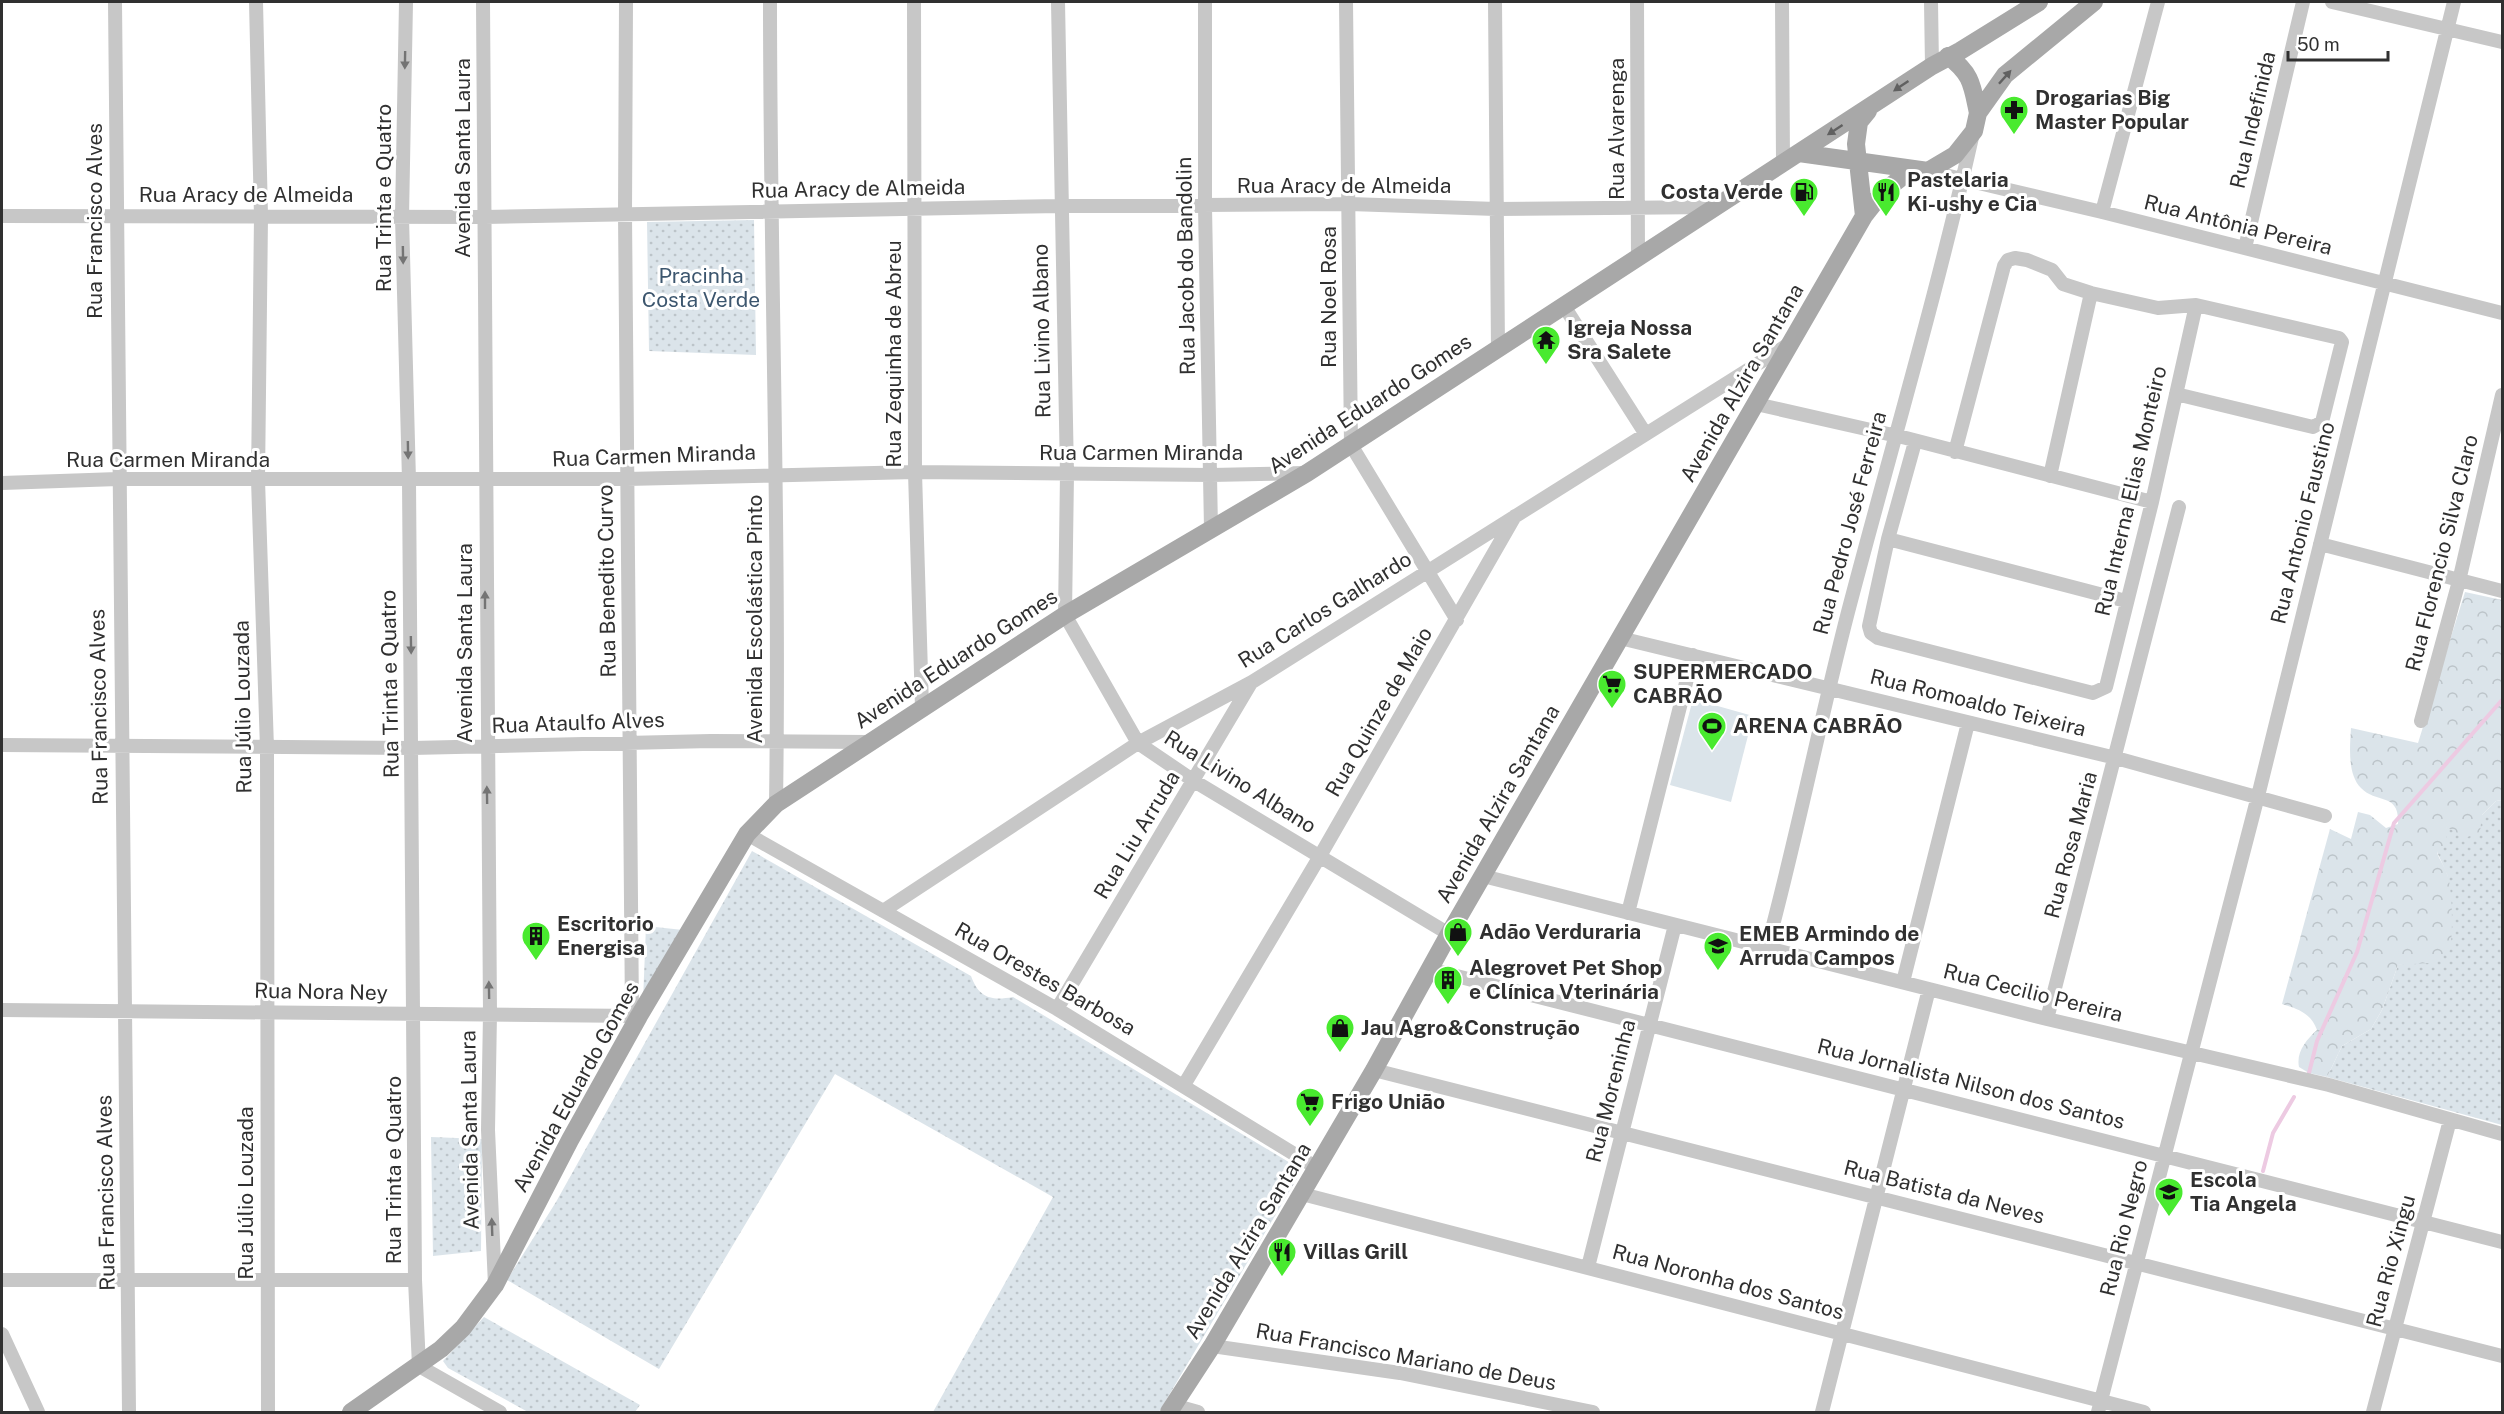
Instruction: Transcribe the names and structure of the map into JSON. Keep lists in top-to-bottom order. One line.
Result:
{"streets":{"main road":["Avenida Alzira Santana","Avenida Eduardo Gomes"],"street":["Rua Indefinida","Rua Alvarenga","Avenida Santa Laura","Rua Aracy de Almeida","Rua Trinta e Quatro","Rua Francisco Alves","Rua Antônia Pereira","Rua Jacob do Bandolin","Rua Noel Rosa","Rua Livino Albano","Rua Zequinha de Abreu","Rua Carmen Miranda","Rua Interna Elias Monteiro","Rua Pedro José Ferreira","Rua Antonio Faustino","Rua Florencio Silva Claro","Rua Benedito Curvo","Rua Carlos Galhardo","Avenida Escolástica Pinto","Rua Romoaldo Teixeira","Rua Júlio Louzada","Rua Quinze de Maio","Rua Ataulfo Alves","Rua Liu Arruda","Rua Rosa Maria","Rua Orestes Barbosa","Rua Nora Ney","Rua Cecilio Pereira","Rua Jornalista Nilson dos Santos","Rua Moreninha","Rua Batista da Neves","Rua Rio Negro","Rua Rio Xingu","Rua Noronha dos Santos","Rua Francisco Mariano de Deus"]},"crossings":[["Rua Indefinida","Rua Antônia Pereira"],["Rua Alvarenga","Rua Aracy de Almeida"],["Rua Alvarenga","Avenida Eduardo Gomes"],["Avenida Santa Laura","Rua Aracy de Almeida"],["Avenida Santa Laura","Avenida Eduardo Gomes"],["Avenida Santa Laura","Rua Carmen Miranda"],["Avenida Santa Laura","Rua Ataulfo Alves"],["Avenida Santa Laura","Rua Nora Ney"],["Rua Aracy de Almeida","Rua Trinta e Quatro"],["Rua Aracy de Almeida","Rua Francisco Alves"],["Rua Aracy de Almeida","Rua Jacob do Bandolin"],["Rua Aracy de Almeida","Rua Noel Rosa"],["Rua Aracy de Almeida","Rua Livino Albano"],["Rua Aracy de Almeida","Rua Zequinha de Abreu"],["Rua Aracy de Almeida","Avenida Eduardo Gomes"],["Rua Aracy de Almeida","Rua Benedito Curvo"],["Rua Aracy de Almeida","Avenida Escolástica Pinto"],["Rua Aracy de Almeida","Rua Júlio Louzada"],["Rua Trinta e Quatro","Avenida Eduardo Gomes"],["Rua Trinta e Quatro","Rua Carmen Miranda"],["Rua Trinta e Quatro","Rua Ataulfo Alves"],["Rua Trinta e Quatro","Rua Nora Ney"],["Rua Francisco Alves","Rua Carmen Miranda"],["Rua Francisco Alves","Rua Ataulfo Alves"],["Rua Francisco Alves","Rua Nora Ney"],["Rua Antônia Pereira","Avenida Alzira Santana"],["Rua Antônia Pereira","Avenida Eduardo Gomes"],["Rua Antônia Pereira","Rua Pedro José Ferreira"],["Rua Antônia Pereira","Rua Antonio Faustino"],["Rua Jacob do Bandolin","Avenida Eduardo Gomes"],["Rua Jacob do Bandolin","Rua Carmen Miranda"],["Rua Noel Rosa","Avenida Eduardo Gomes"],["Rua Livino Albano","Avenida Alzira Santana"],["Rua Livino Albano","Avenida Eduardo Gomes"],["Rua Livino Albano","Rua Carmen Miranda"],["Rua Livino Albano","Rua Carlos Galhardo"],["Rua Livino Albano","Rua Quinze de Maio"],["Rua Livino Albano","Rua Liu Arruda"],["Rua Zequinha de Abreu","Avenida Eduardo Gomes"],["Rua Zequinha de Abreu","Rua Carmen Miranda"],["Avenida Alzira Santana","Avenida Eduardo Gomes"],["Avenida Alzira Santana","Rua Pedro José Ferreira"],["Avenida Alzira Santana","Rua Carlos Galhardo"],["Avenida Alzira Santana","Rua Romoaldo Teixeira"],["Avenida Alzira Santana","Rua Orestes Barbosa"],["Avenida Alzira Santana","Rua Cecilio Pereira"],["Avenida Alzira Santana","Rua Jornalista Nilson dos Santos"],["Avenida Alzira Santana","Rua Batista da Neves"],["Avenida Alzira Santana","Rua Noronha dos Santos"],["Avenida Alzira Santana","Rua Francisco Mariano de Deus"],["Avenida Eduardo Gomes","Rua Carmen Miranda"],["Avenida Eduardo Gomes","Rua Pedro José Ferreira"],["Avenida Eduardo Gomes","Rua Benedito Curvo"],["Avenida Eduardo Gomes","Avenida Escolástica Pinto"],["Avenida Eduardo Gomes","Rua Ataulfo Alves"],["Avenida Eduardo Gomes","Rua Orestes Barbosa"],["Avenida Eduardo Gomes","Rua Nora Ney"],["Rua Carmen Miranda","Rua Benedito Curvo"],["Rua Carmen Miranda","Avenida Escolástica Pinto"],["Rua Carmen Miranda","Rua Júlio Louzada"],["Rua Pedro José Ferreira","Rua Romoaldo Teixeira"],["Rua Pedro José Ferreira","Rua Cecilio Pereira"],["Rua Antonio Faustino","Rua Romoaldo Teixeira"],["Rua Antonio Faustino","Rua Cecilio Pereira"],["Rua Antonio Faustino","Rua Rio Negro"],["Rua Benedito Curvo","Rua Ataulfo Alves"],["Rua Benedito Curvo","Rua Nora Ney"],["Rua Carlos Galhardo","Rua Quinze de Maio"],["Rua Carlos Galhardo","Rua Liu Arruda"],["Rua Carlos Galhardo","Rua Orestes Barbosa"],["Avenida Escolástica Pinto","Rua Ataulfo Alves"],["Rua Romoaldo Teixeira","Rua Rosa Maria"],["Rua Júlio Louzada","Rua Ataulfo Alves"],["Rua Júlio Louzada","Rua Nora Ney"],["Rua Quinze de Maio","Rua Orestes Barbosa"],["Rua Liu Arruda","Rua Orestes Barbosa"],["Rua Rosa Maria","Rua Cecilio Pereira"],["Rua Cecilio Pereira","Rua Moreninha"],["Rua Cecilio Pereira","Rua Rio Negro"],["Rua Cecilio Pereira","Rua Rio Xingu"],["Rua Jornalista Nilson dos Santos","Rua Moreninha"],["Rua Jornalista Nilson dos Santos","Rua Rio Negro"],["Rua Jornalista Nilson dos Santos","Rua Rio Xingu"],["Rua Moreninha","Rua Batista da Neves"],["Rua Moreninha","Rua Noronha dos Santos"],["Rua Batista da Neves","Rua Rio Negro"],["Rua Batista da Neves","Rua Rio Xingu"],["Rua Rio Negro","Rua Noronha dos Santos"]],"one_way":["Avenida Santa Laura","Rua Trinta e Quatro"],"parks":["Pracinha Costa Verde"],"places":{"pharmacy":["Drogarias Big Master Popular"],"fuel station":["Costa Verde"],"restaurant":["Pastelaria Ki-ushy e Cia","Villas Grill"],"temple":["Igreja Nossa Sra Salete"],"supermarket":["SUPERMERCADO CABRÃO","Frigo União"],"sports":["ARENA CABRÃO"],"shop":["Adão Verduraria","Jau Agro&Construção"],"building":["Escritorio Energisa","Alegrovet Pet Shop e Clínica Vterinária"],"school or university":["EMEB Armindo de Arruda Campos","Escola Tia Angela"]},"scale_bar":"50 m"}
